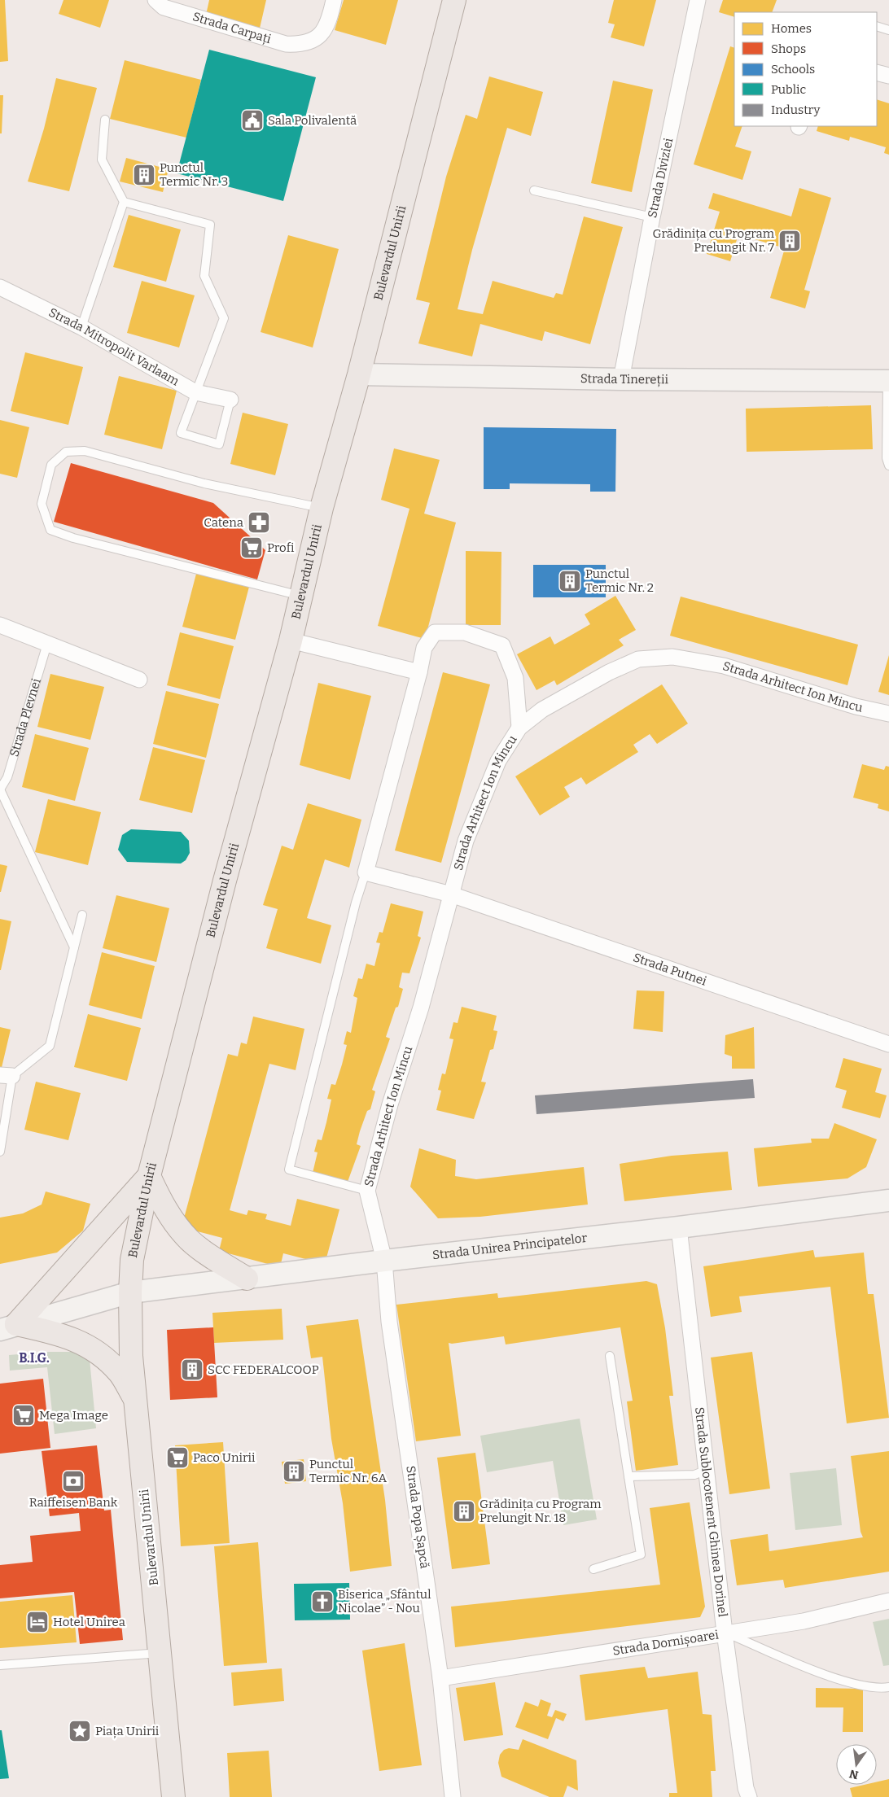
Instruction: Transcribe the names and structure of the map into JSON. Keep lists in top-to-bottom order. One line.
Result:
{"streets":{"main road":["Bulevardul Unirii","Strada Tinereții","Strada Unirea Principatelor"],"street":["Strada Carpați","Strada Diviziei","Strada Mitropolit Varlaam","Strada Arhitect Ion Mincu","Strada Putnei","Strada Sublocotenent Ghinea Dorinel","Strada Popa Șapcă","Strada Dornișoarei"],"lane":["Strada Plevnei"]},"crossings":[["Strada Diviziei","Strada Tinereții"],["Bulevardul Unirii","Strada Tinereții"],["Bulevardul Unirii","Strada Unirea Principatelor"],["Strada Arhitect Ion Mincu","Strada Putnei"],["Strada Arhitect Ion Mincu","Strada Unirea Principatelor"],["Strada Arhitect Ion Mincu","Strada Popa Șapcă"],["Strada Unirea Principatelor","Strada Sublocotenent Ghinea Dorinel"],["Strada Unirea Principatelor","Strada Popa Șapcă"],["Strada Sublocotenent Ghinea Dorinel","Strada Dornișoarei"],["Strada Popa Șapcă","Strada Dornișoarei"]],"districts":["B.I.G."],"places":{"public building":["Sala Polivalentă"],"building":["Punctul Termic Nr. 3","Grădinița cu Program Prelungit Nr. 7","Punctul Termic Nr. 2","SCC FEDERALCOOP","Punctul Termic Nr. 6A","Grădinița cu Program Prelungit Nr. 18"],"pharmacy":["Catena"],"supermarket":["Profi","Mega Image","Paco Unirii"],"bank":["Raiffeisen Bank"],"church":["Biserica „Sfântul Nicolae” - Nou"],"hotel":["Hotel Unirea"],"place":["Piața Unirii"]},"legend":["Homes","Shops","Schools","Public","Industry"],"north":"bottom"}
